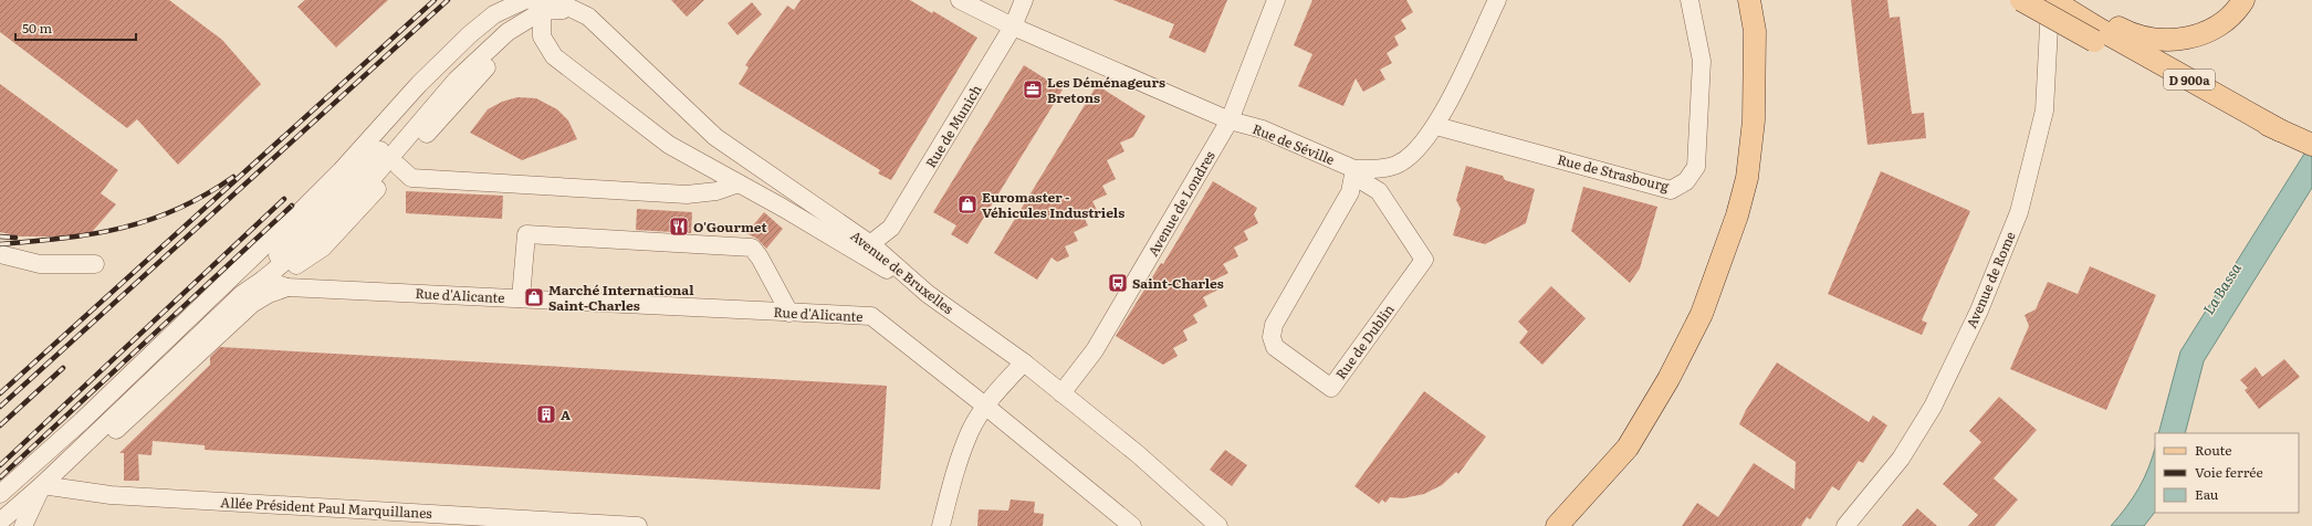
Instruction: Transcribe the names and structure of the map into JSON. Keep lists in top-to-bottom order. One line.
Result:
{"streets":{"main road":["D 900a"],"street":["Rue de Munich","Rue de Séville","Rue de Strasbourg","Avenue de Londres","Avenue de Bruxelles","Avenue de Rome","Rue d'Alicante","Rue de Dublin","Allée Président Paul Marquillanes"]},"crossings":[["D 900a","Avenue de Rome"],["Rue de Munich","Rue de Séville"],["Rue de Munich","Avenue de Bruxelles"],["Rue de Séville","Rue de Strasbourg"],["Rue de Séville","Avenue de Londres"],["Rue de Séville","Rue de Dublin"],["Avenue de Londres","Avenue de Bruxelles"]],"water":["La Bassa"],"places":{"office":["Les Déménageurs Bretons"],"shop":["Euromaster - Véhicules Industriels","Marché International Saint-Charles"],"restaurant":["O'Gourmet"],"bus stop":["Saint-Charles"],"building":["A"]},"legend":["Route","Voie ferrée","Eau"],"scale_bar":"50 m"}
